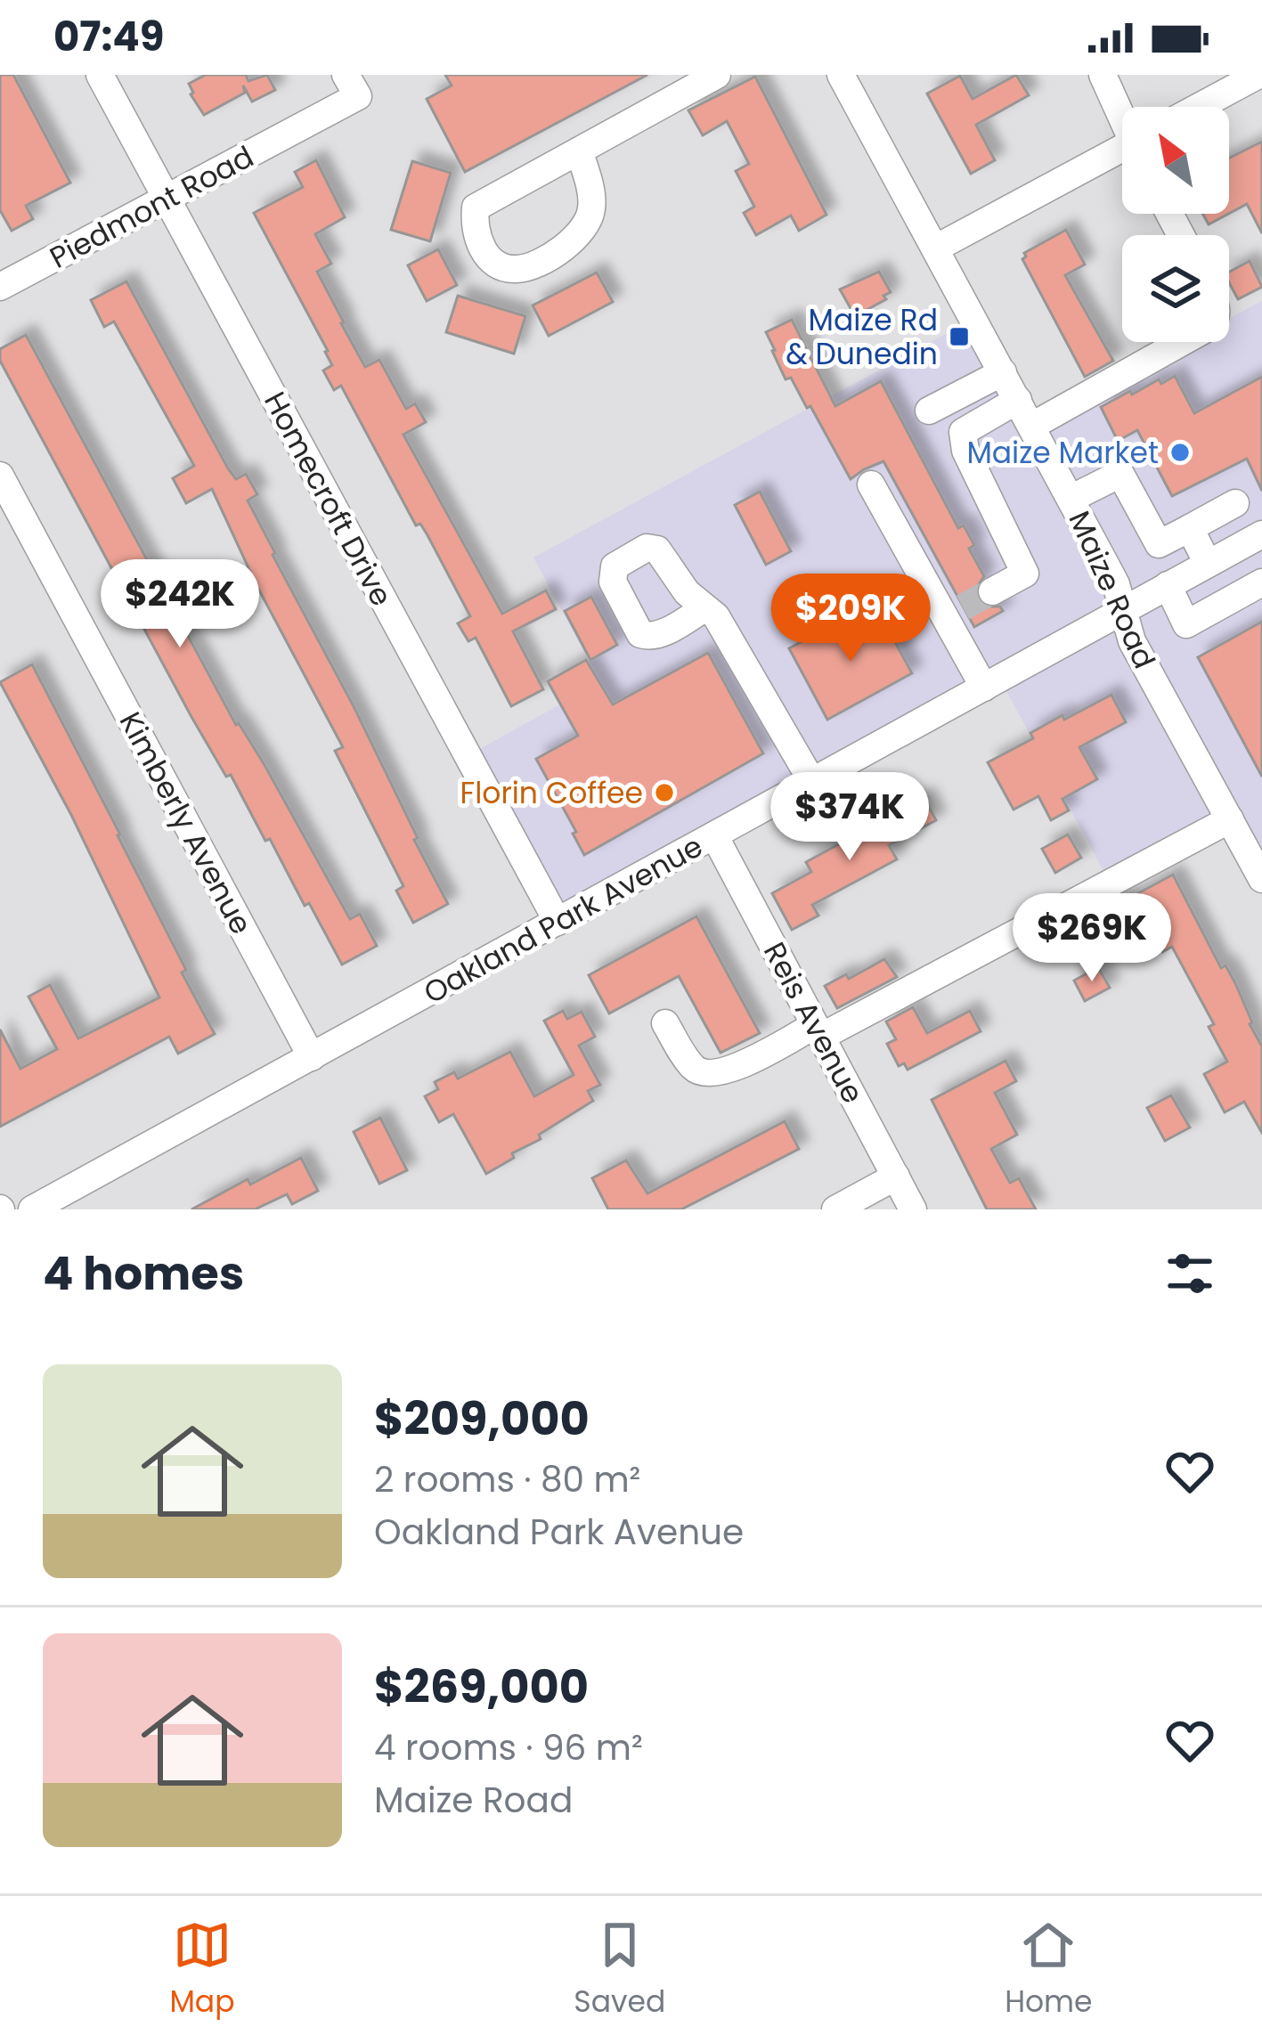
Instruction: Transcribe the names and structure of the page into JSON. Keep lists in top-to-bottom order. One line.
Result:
{"streets":{"street":["Piedmont Road","Homecroft Drive","Maize Road","Kimberly Avenue","Oakland Park Avenue","Reis Avenue"]},"crossings":[["Piedmont Road","Homecroft Drive"],["Homecroft Drive","Oakland Park Avenue"],["Maize Road","Oakland Park Avenue"],["Kimberly Avenue","Oakland Park Avenue"],["Oakland Park Avenue","Reis Avenue"]],"places":{"transit":["Maize Rd & Dunedin"],"other":["Maize Market","Florin Coffee"]},"north":"top left","page":{"status":"07:49","price":["$242K","$209K","$374K","$269K"],"heading":"4 homes","list":[{"name":"$209,000","note":"2 rooms · 80 m² · Oakland Park Avenue"},{"name":"$269,000","note":"4 rooms · 96 m² · Maize Road"}],"tabs":["Map","Saved","Home"]}}
